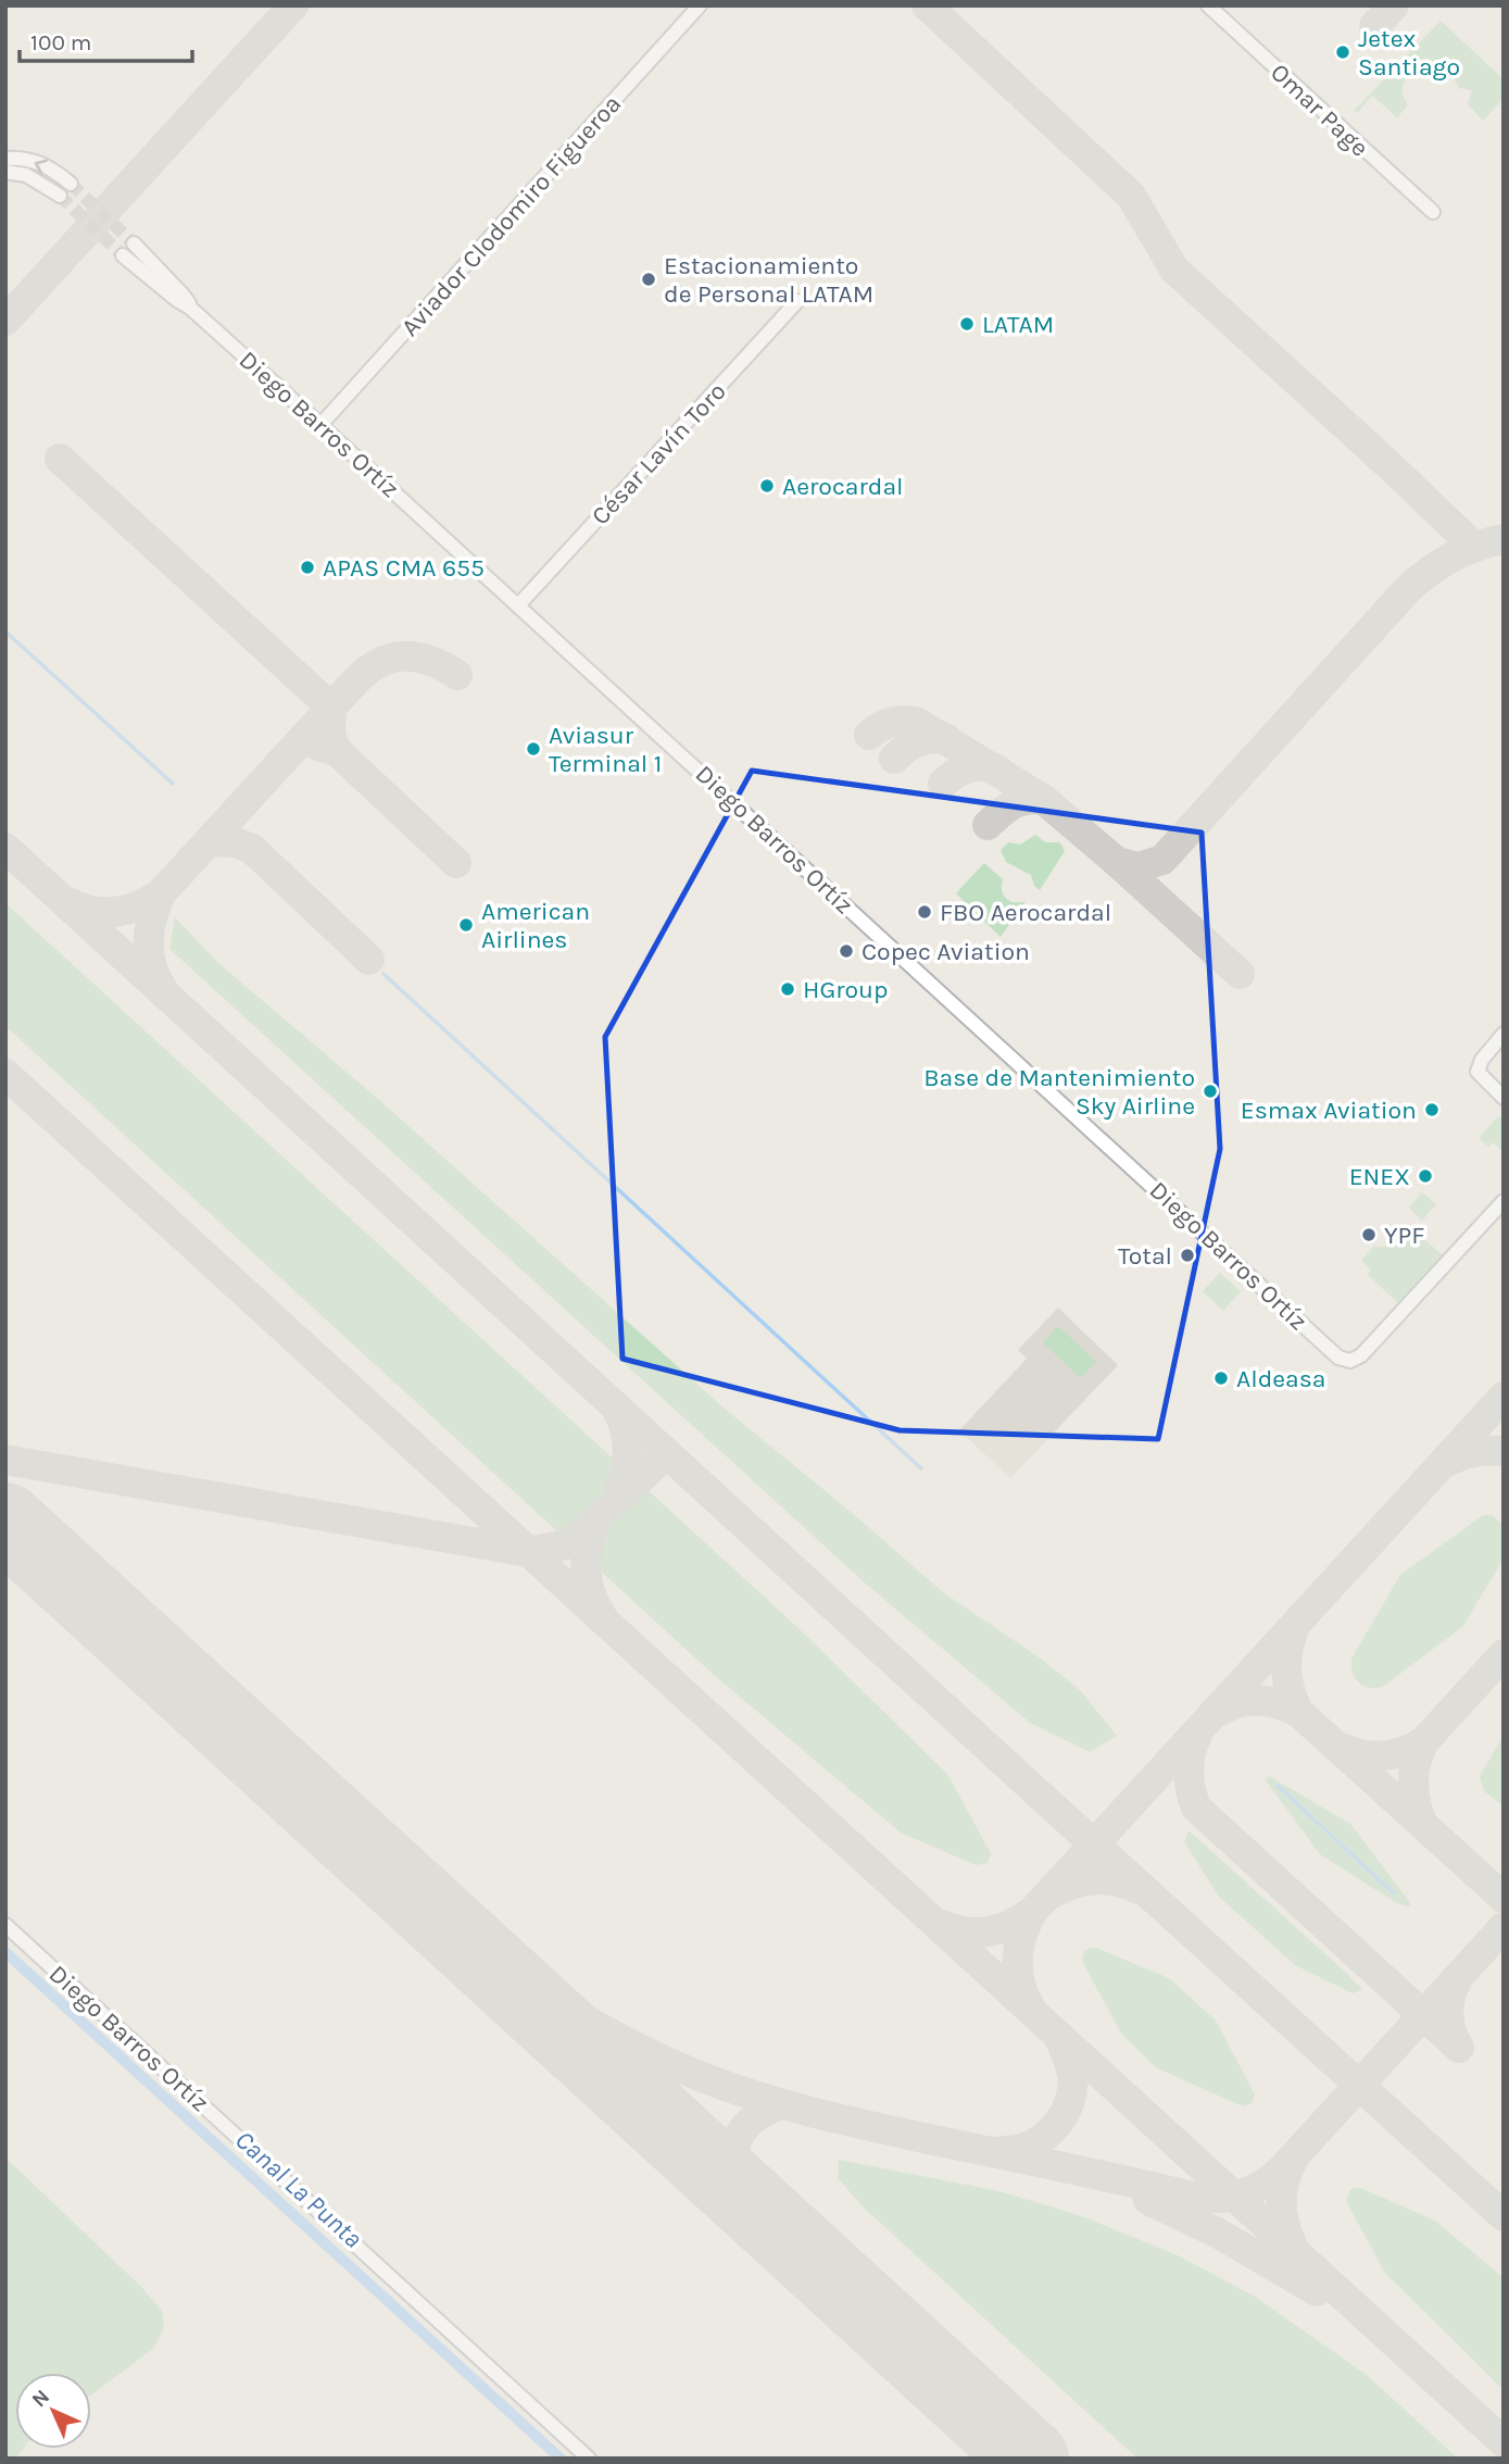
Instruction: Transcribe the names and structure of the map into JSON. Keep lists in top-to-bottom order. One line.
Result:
{"streets":{"street":["Omar Page","Aviador Clodomiro Figueroa","Diego Barros Ortíz","César Lavín Toro"]},"crossings":[["Aviador Clodomiro Figueroa","Diego Barros Ortíz"],["Diego Barros Ortíz","César Lavín Toro"]],"water":["Canal La Punta"],"places":["Jetex Santiago","Estacionamiento de Personal LATAM","LATAM","Aerocardal","APAS CMA 655","Aviasur Terminal 1","FBO Aerocardal","American Airlines","Copec Aviation","HGroup","Base de Mantenimiento Sky Airline","Esmax Aviation","ENEX","YPF","Total","Aldeasa"],"scale_bar":"100 m","north":"top left"}
